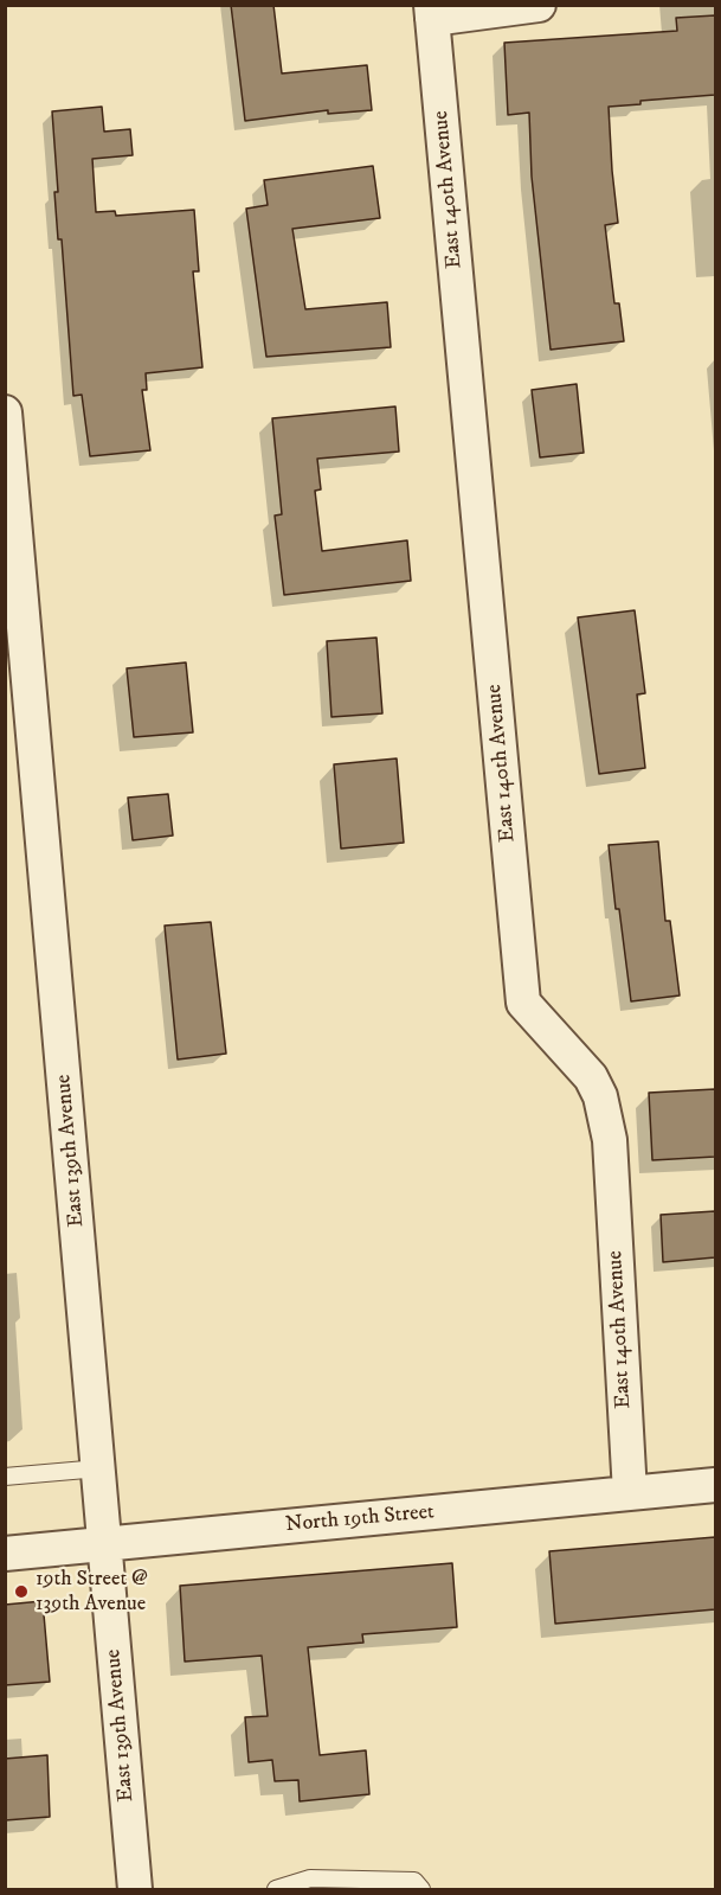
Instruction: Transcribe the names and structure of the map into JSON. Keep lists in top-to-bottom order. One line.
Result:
{"streets":{"street":["East 140th Avenue","East 139th Avenue","North 19th Street"]},"crossings":[["East 140th Avenue","North 19th Street"],["East 139th Avenue","North 19th Street"]],"places":["19th Street @ 139th Avenue"]}
